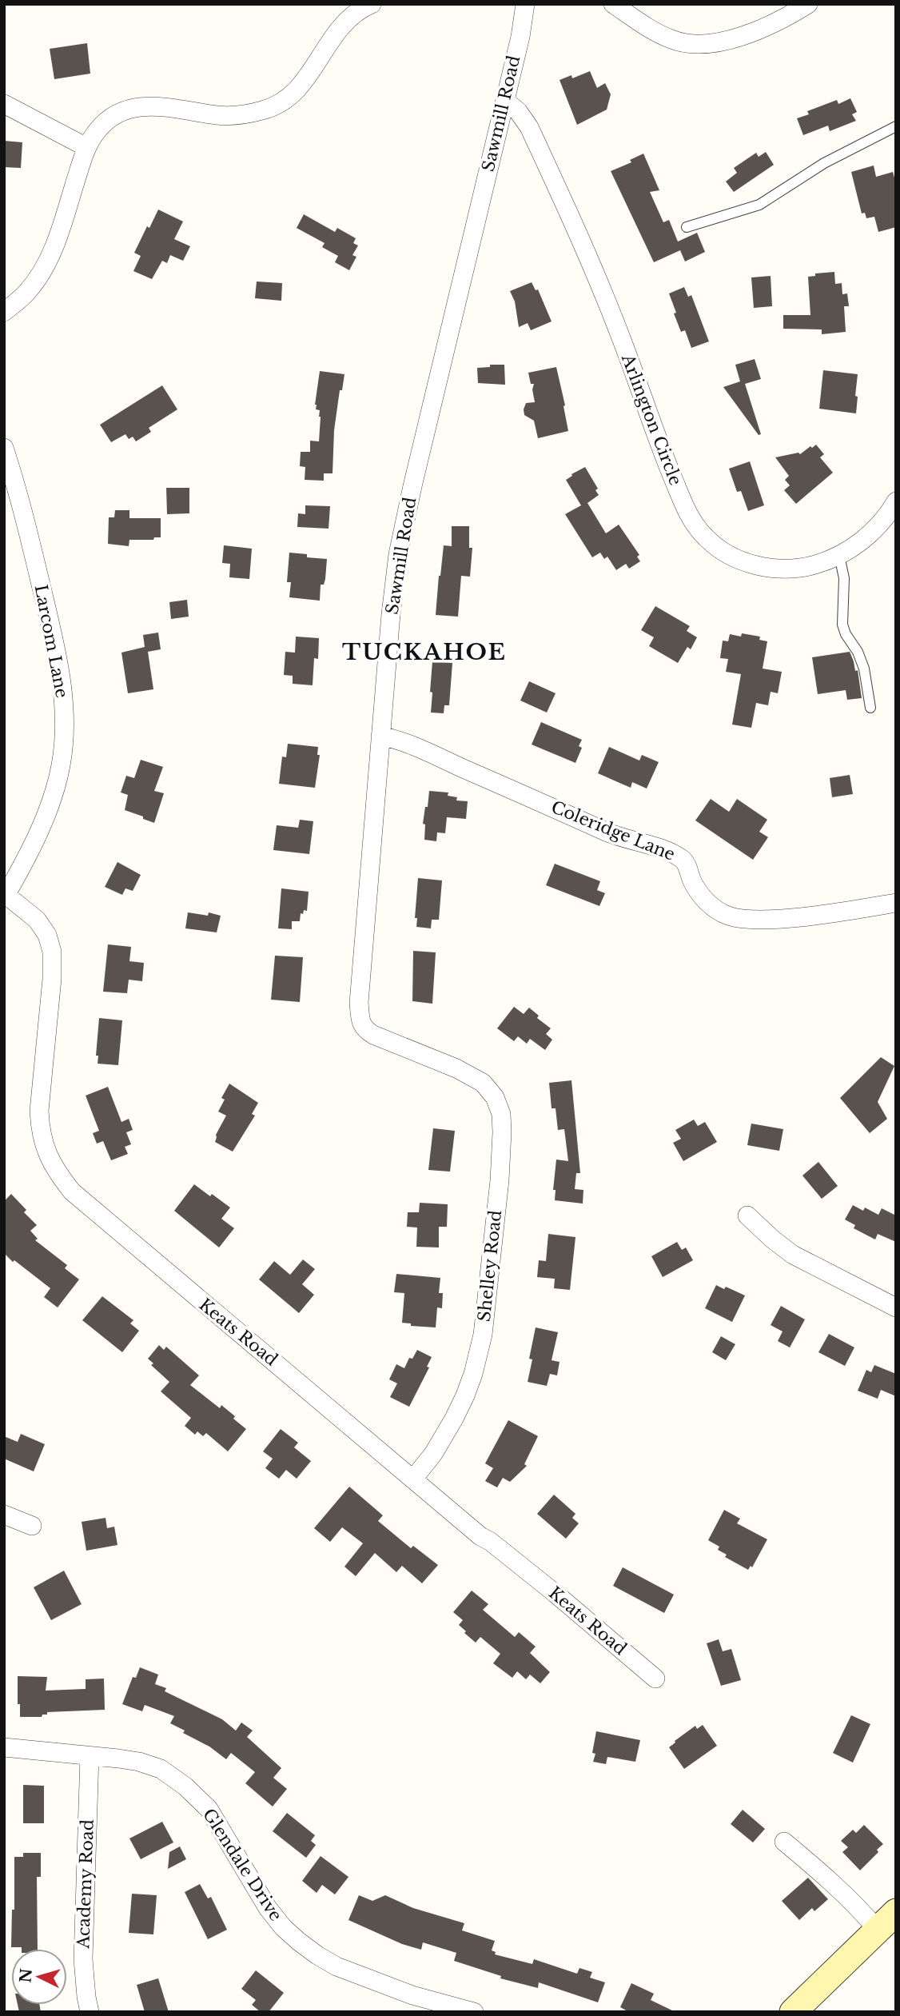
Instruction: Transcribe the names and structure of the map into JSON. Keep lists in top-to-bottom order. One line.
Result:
{"streets":{"street":["Sawmill Road","Arlington Circle","Larcom Lane","Coleridge Lane","Shelley Road","Keats Road","Glendale Drive","Academy Road"]},"crossings":[["Sawmill Road","Arlington Circle"],["Sawmill Road","Coleridge Lane"],["Sawmill Road","Shelley Road"],["Larcom Lane","Keats Road"],["Shelley Road","Keats Road"],["Glendale Drive","Academy Road"]],"districts":["TUCKAHOE"],"north":"left"}
